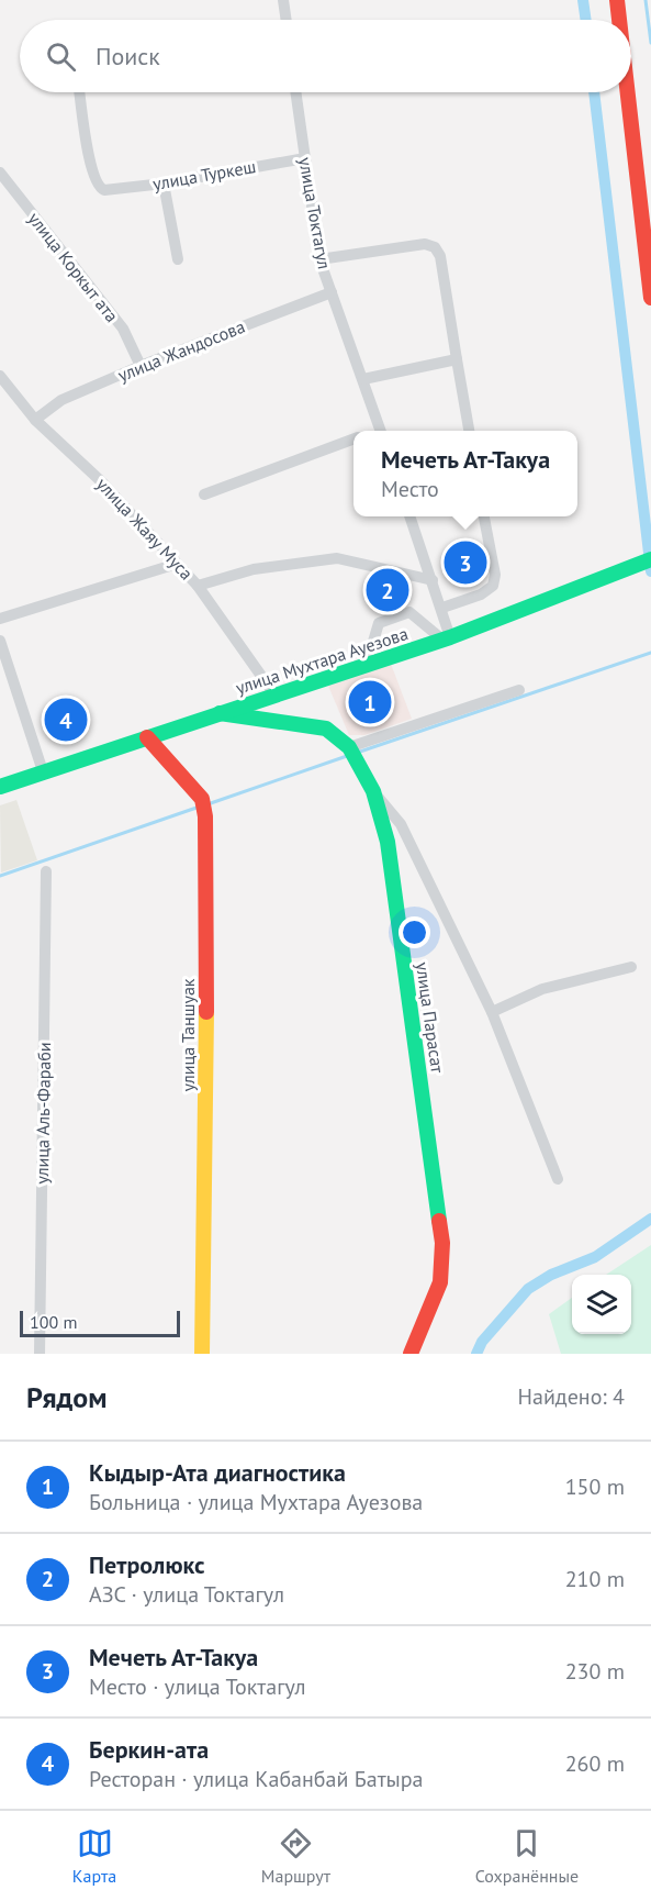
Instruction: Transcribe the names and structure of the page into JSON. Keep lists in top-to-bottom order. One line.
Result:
{"streets":{"street":["улица Туркеш","улица Токтагул","улица Коркыт ата","улица Жандосова","улица Жаяу Муса","улица Мухтара Ауезова","улица Парасат","улица Таншуак","улица Аль-Фараби"]},"crossings":[["улица Туркеш","улица Токтагул"],["улица Токтагул","улица Жандосова"],["улица Коркыт ата","улица Жандосова"],["улица Жандосова","улица Жаяу Муса"],["улица Жаяу Муса","улица Мухтара Ауезова"],["улица Мухтара Ауезова","улица Парасат"],["улица Мухтара Ауезова","улица Таншуак"]],"scale_bar":"100 m","page":{"search":"Поиск","popup":["Мечеть Ат-Такуа","Место"],"pins":["3","2","1","4"],"scale":"100 m","heading":["Рядом","Найдено: 4"],"list":[{"mark":"1","name":"Кыдыр-Ата диагностика","note":"Больница · улица Мухтара Ауезова","value":"150 m"},{"mark":"2","name":"Петролюкс","note":"АЗС · улица Токтагул","value":"210 m"},{"mark":"3","name":"Мечеть Ат-Такуа","note":"Место · улица Токтагул","value":"230 m"},{"mark":"4","name":"Беркин-ата","note":"Ресторан · улица Кабанбай Батыра","value":"260 m"}],"nav":["Карта","Маршрут","Сохранённые"]}}
